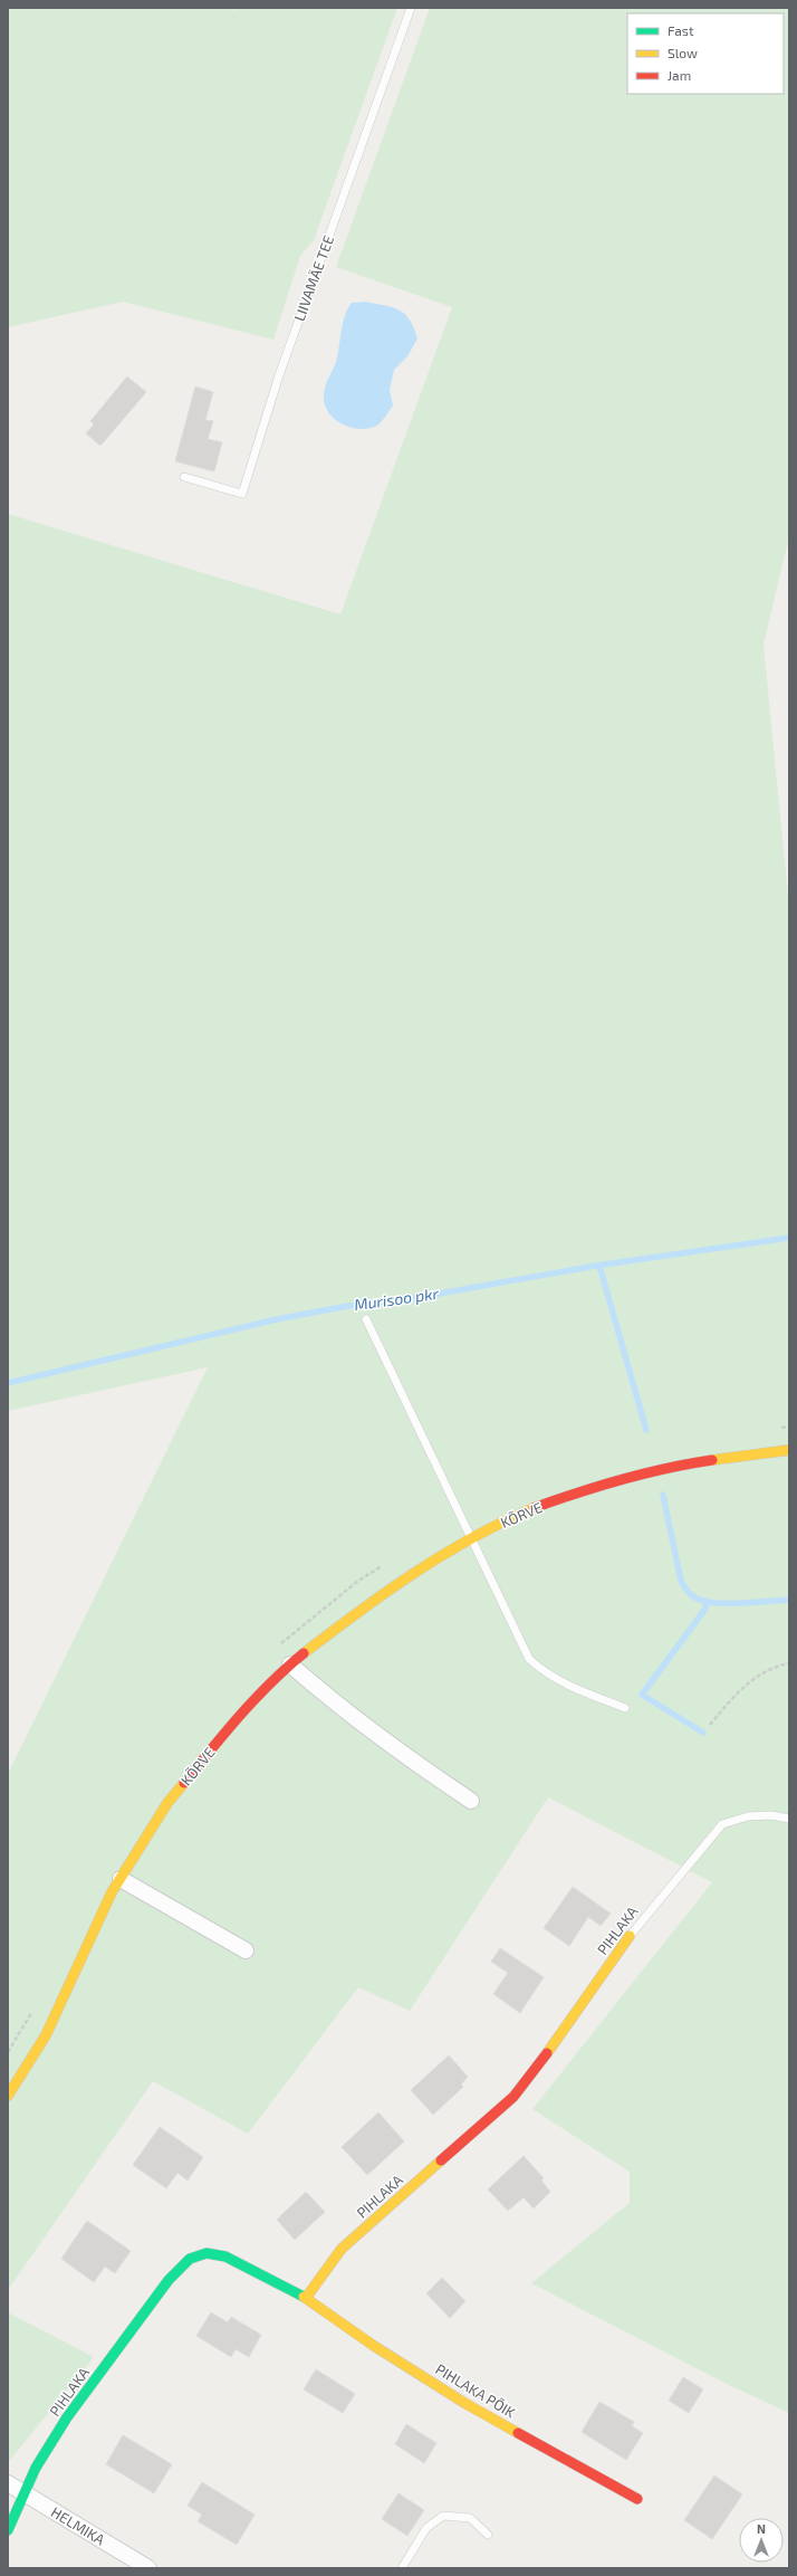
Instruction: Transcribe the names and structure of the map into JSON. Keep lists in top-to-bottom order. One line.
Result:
{"streets":{"street":["KÕRVE","PIHLAKA","PIHLAKA PÕIK","HELMIKA"],"lane":["LIIVAMÄE TEE"]},"crossings":[["PIHLAKA","PIHLAKA PÕIK"],["PIHLAKA","HELMIKA"]],"water":["Murisoo pkr"],"legend":["Fast","Slow","Jam"],"north":"top"}
